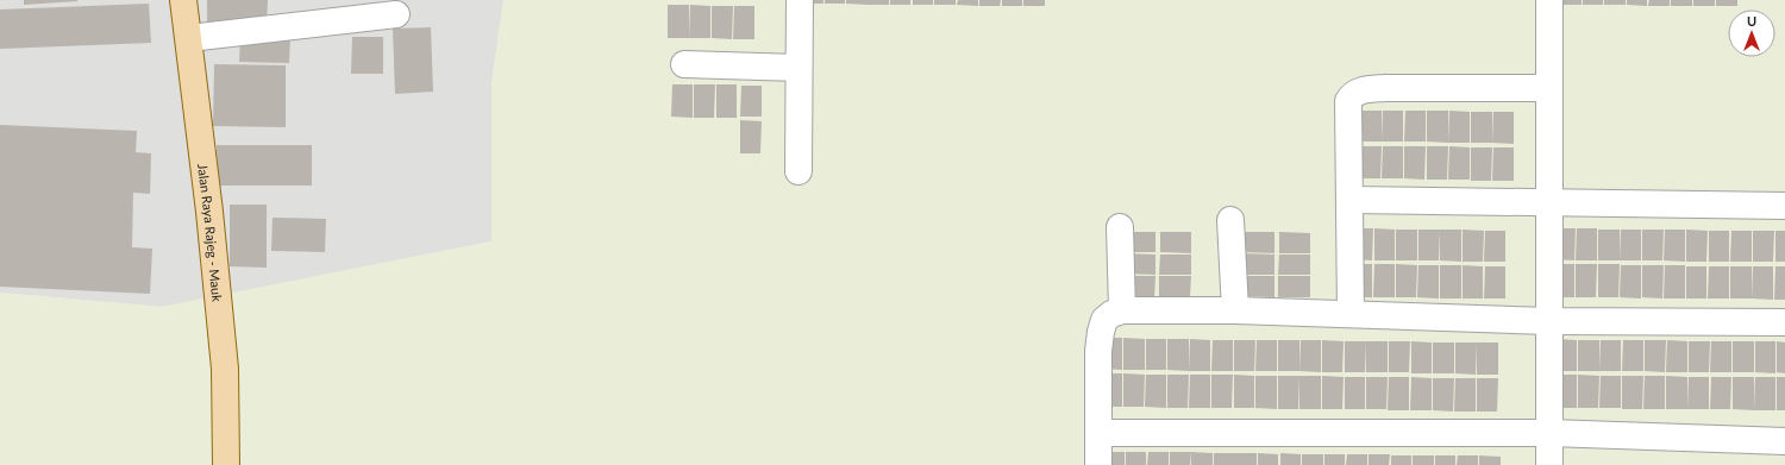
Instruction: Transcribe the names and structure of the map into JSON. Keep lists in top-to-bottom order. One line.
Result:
{"streets":{"main road":["Jalan Raya Rajeg - Mauk"]},"north":"top"}
